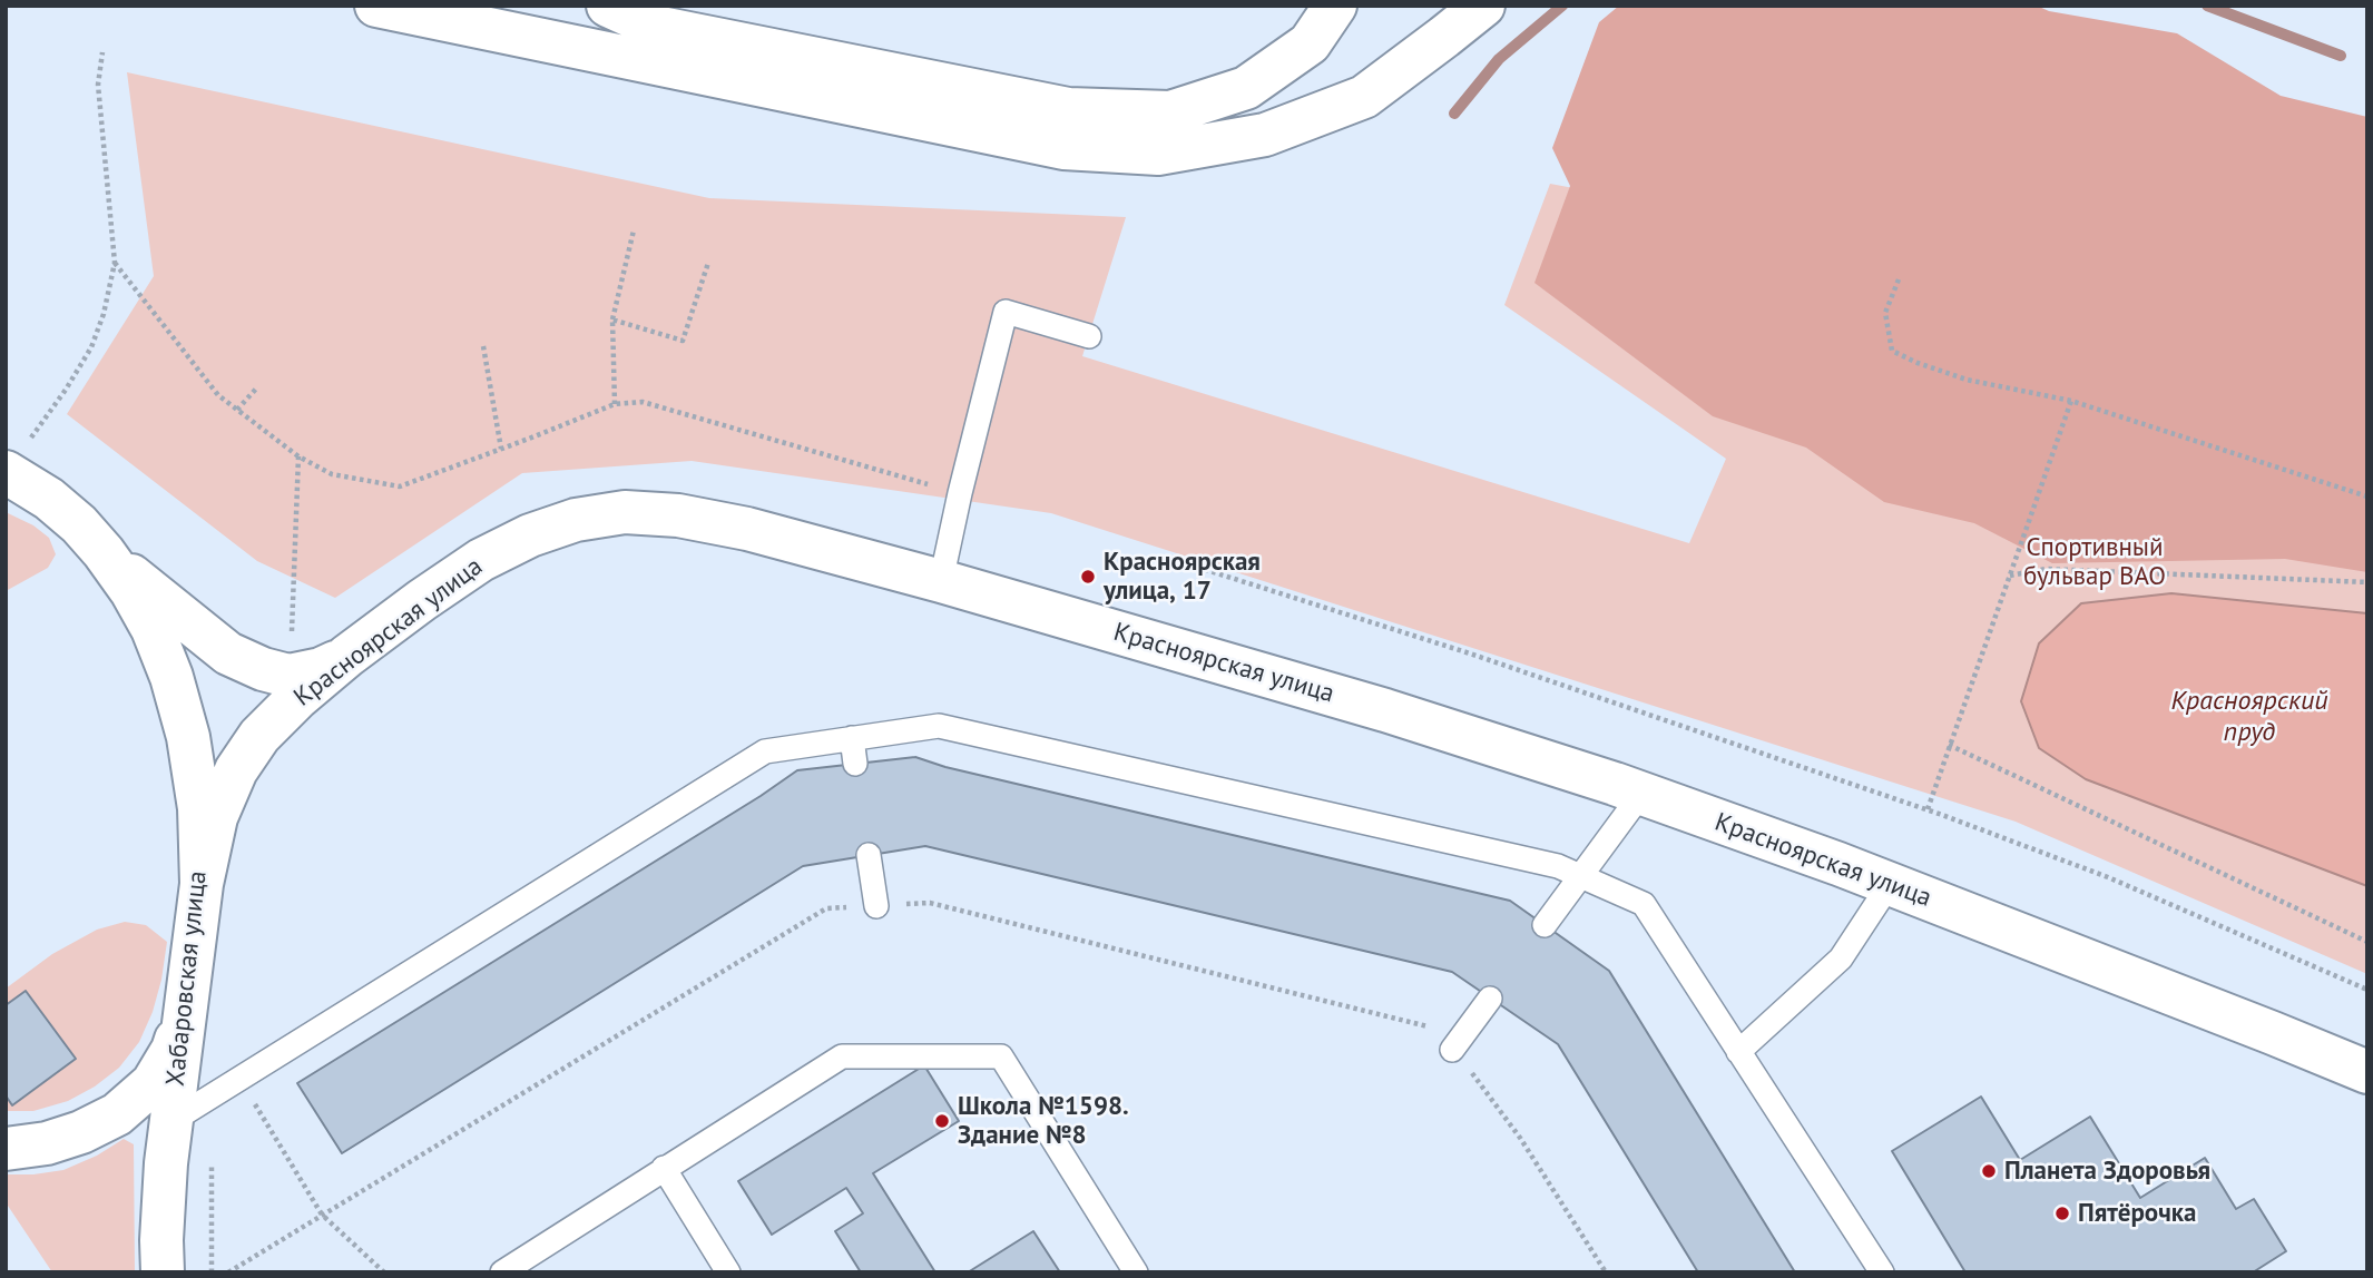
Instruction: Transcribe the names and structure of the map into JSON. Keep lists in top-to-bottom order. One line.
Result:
{"streets":{"main road":["Красноярская улица","Хабаровская улица"]},"crossings":[["Красноярская улица","Хабаровская улица"]],"water":["Красноярский пруд"],"parks":["Спортивный бульвар ВАО"],"places":["Красноярская улица, 17","Школа №1598. Здание №8","Планета Здоровья","Пятёрочка"]}
